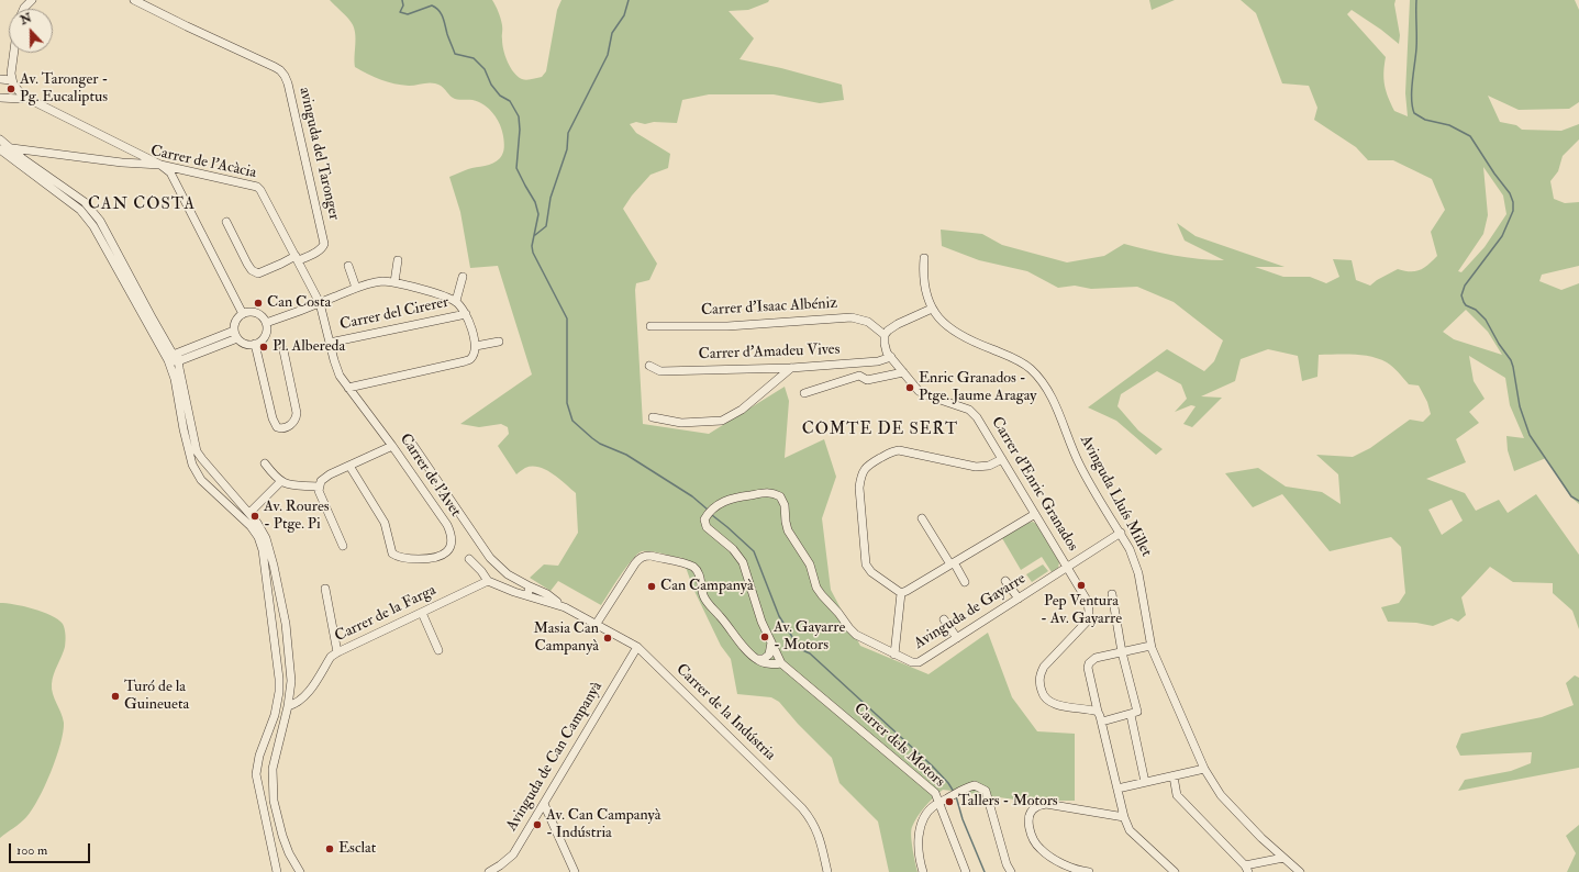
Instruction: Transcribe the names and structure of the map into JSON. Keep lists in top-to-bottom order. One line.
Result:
{"streets":{"street":["avinguda del Taronger","Carrer de l'Acàcia","Carrer d'Isaac Albéniz","Carrer del Cirerer","Carrer d'Amadeu Vives","Carrer de l'Avet","Carrer d'Enric Granados","Avinguda Lluís Millet","Avinguda de Gayarre","Carrer de la Farga","Carrer de la Indústria","Carrer dels Motors","Avinguda de Can Campanyà"]},"crossings":[["avinguda del Taronger","Carrer de l'Acàcia"],["Carrer de l'Acàcia","Carrer de l'Avet"],["Carrer d'Isaac Albéniz","Carrer d'Enric Granados"],["Carrer del Cirerer","Carrer de l'Avet"],["Carrer d'Amadeu Vives","Carrer d'Enric Granados"],["Carrer d'Enric Granados","Avinguda de Gayarre"],["Avinguda de Gayarre","Carrer dels Motors"],["Carrer de la Farga","Carrer de la Indústria"],["Carrer de la Indústria","Avinguda de Can Campanyà"]],"districts":["CAN COSTA","COMTE DE SERT"],"places":["Av. Taronger - Pg. Eucaliptus","Can Costa","Pl. Albereda","Enric Granados - Ptge. Jaume Aragay","Av. Roures - Ptge. Pi","Pep Ventura - Av. Gayarre","Can Campanyà","Av. Gayarre - Motors","Masia Can Campanyà","Turó de la Guineueta","Tallers - Motors","Av. Can Campanyà - Indústria","Esclat"],"scale_bar":"100 m","north":"top"}
